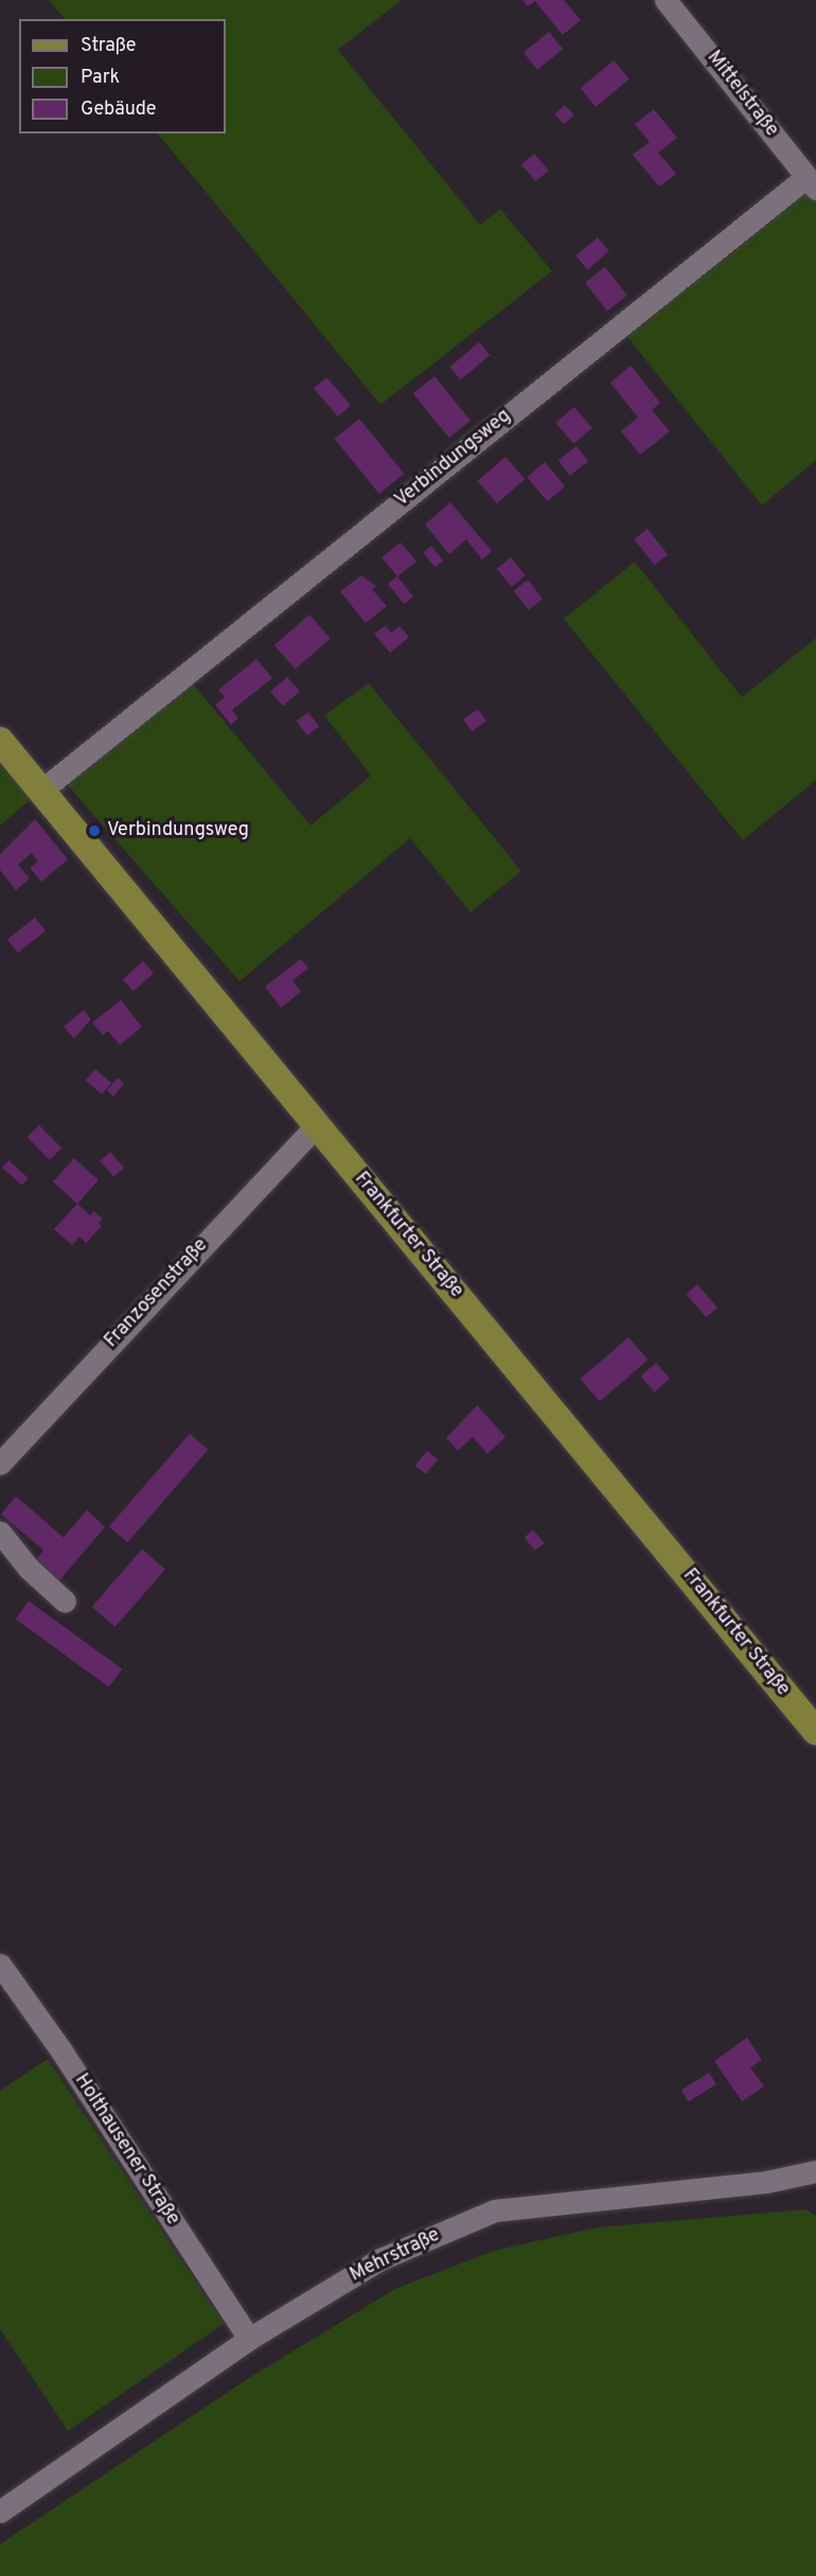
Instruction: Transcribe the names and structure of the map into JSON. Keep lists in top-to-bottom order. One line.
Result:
{"streets":{"main road":["Frankfurter Straße"],"street":["Mittelstraße","Verbindungsweg","Franzosenstraße","Holthausener Straße","Mehrstraße"]},"crossings":[["Mittelstraße","Verbindungsweg"],["Verbindungsweg","Frankfurter Straße"],["Frankfurter Straße","Franzosenstraße"],["Holthausener Straße","Mehrstraße"]],"places":["Verbindungsweg"],"legend":["Straße","Park","Gebäude"]}
